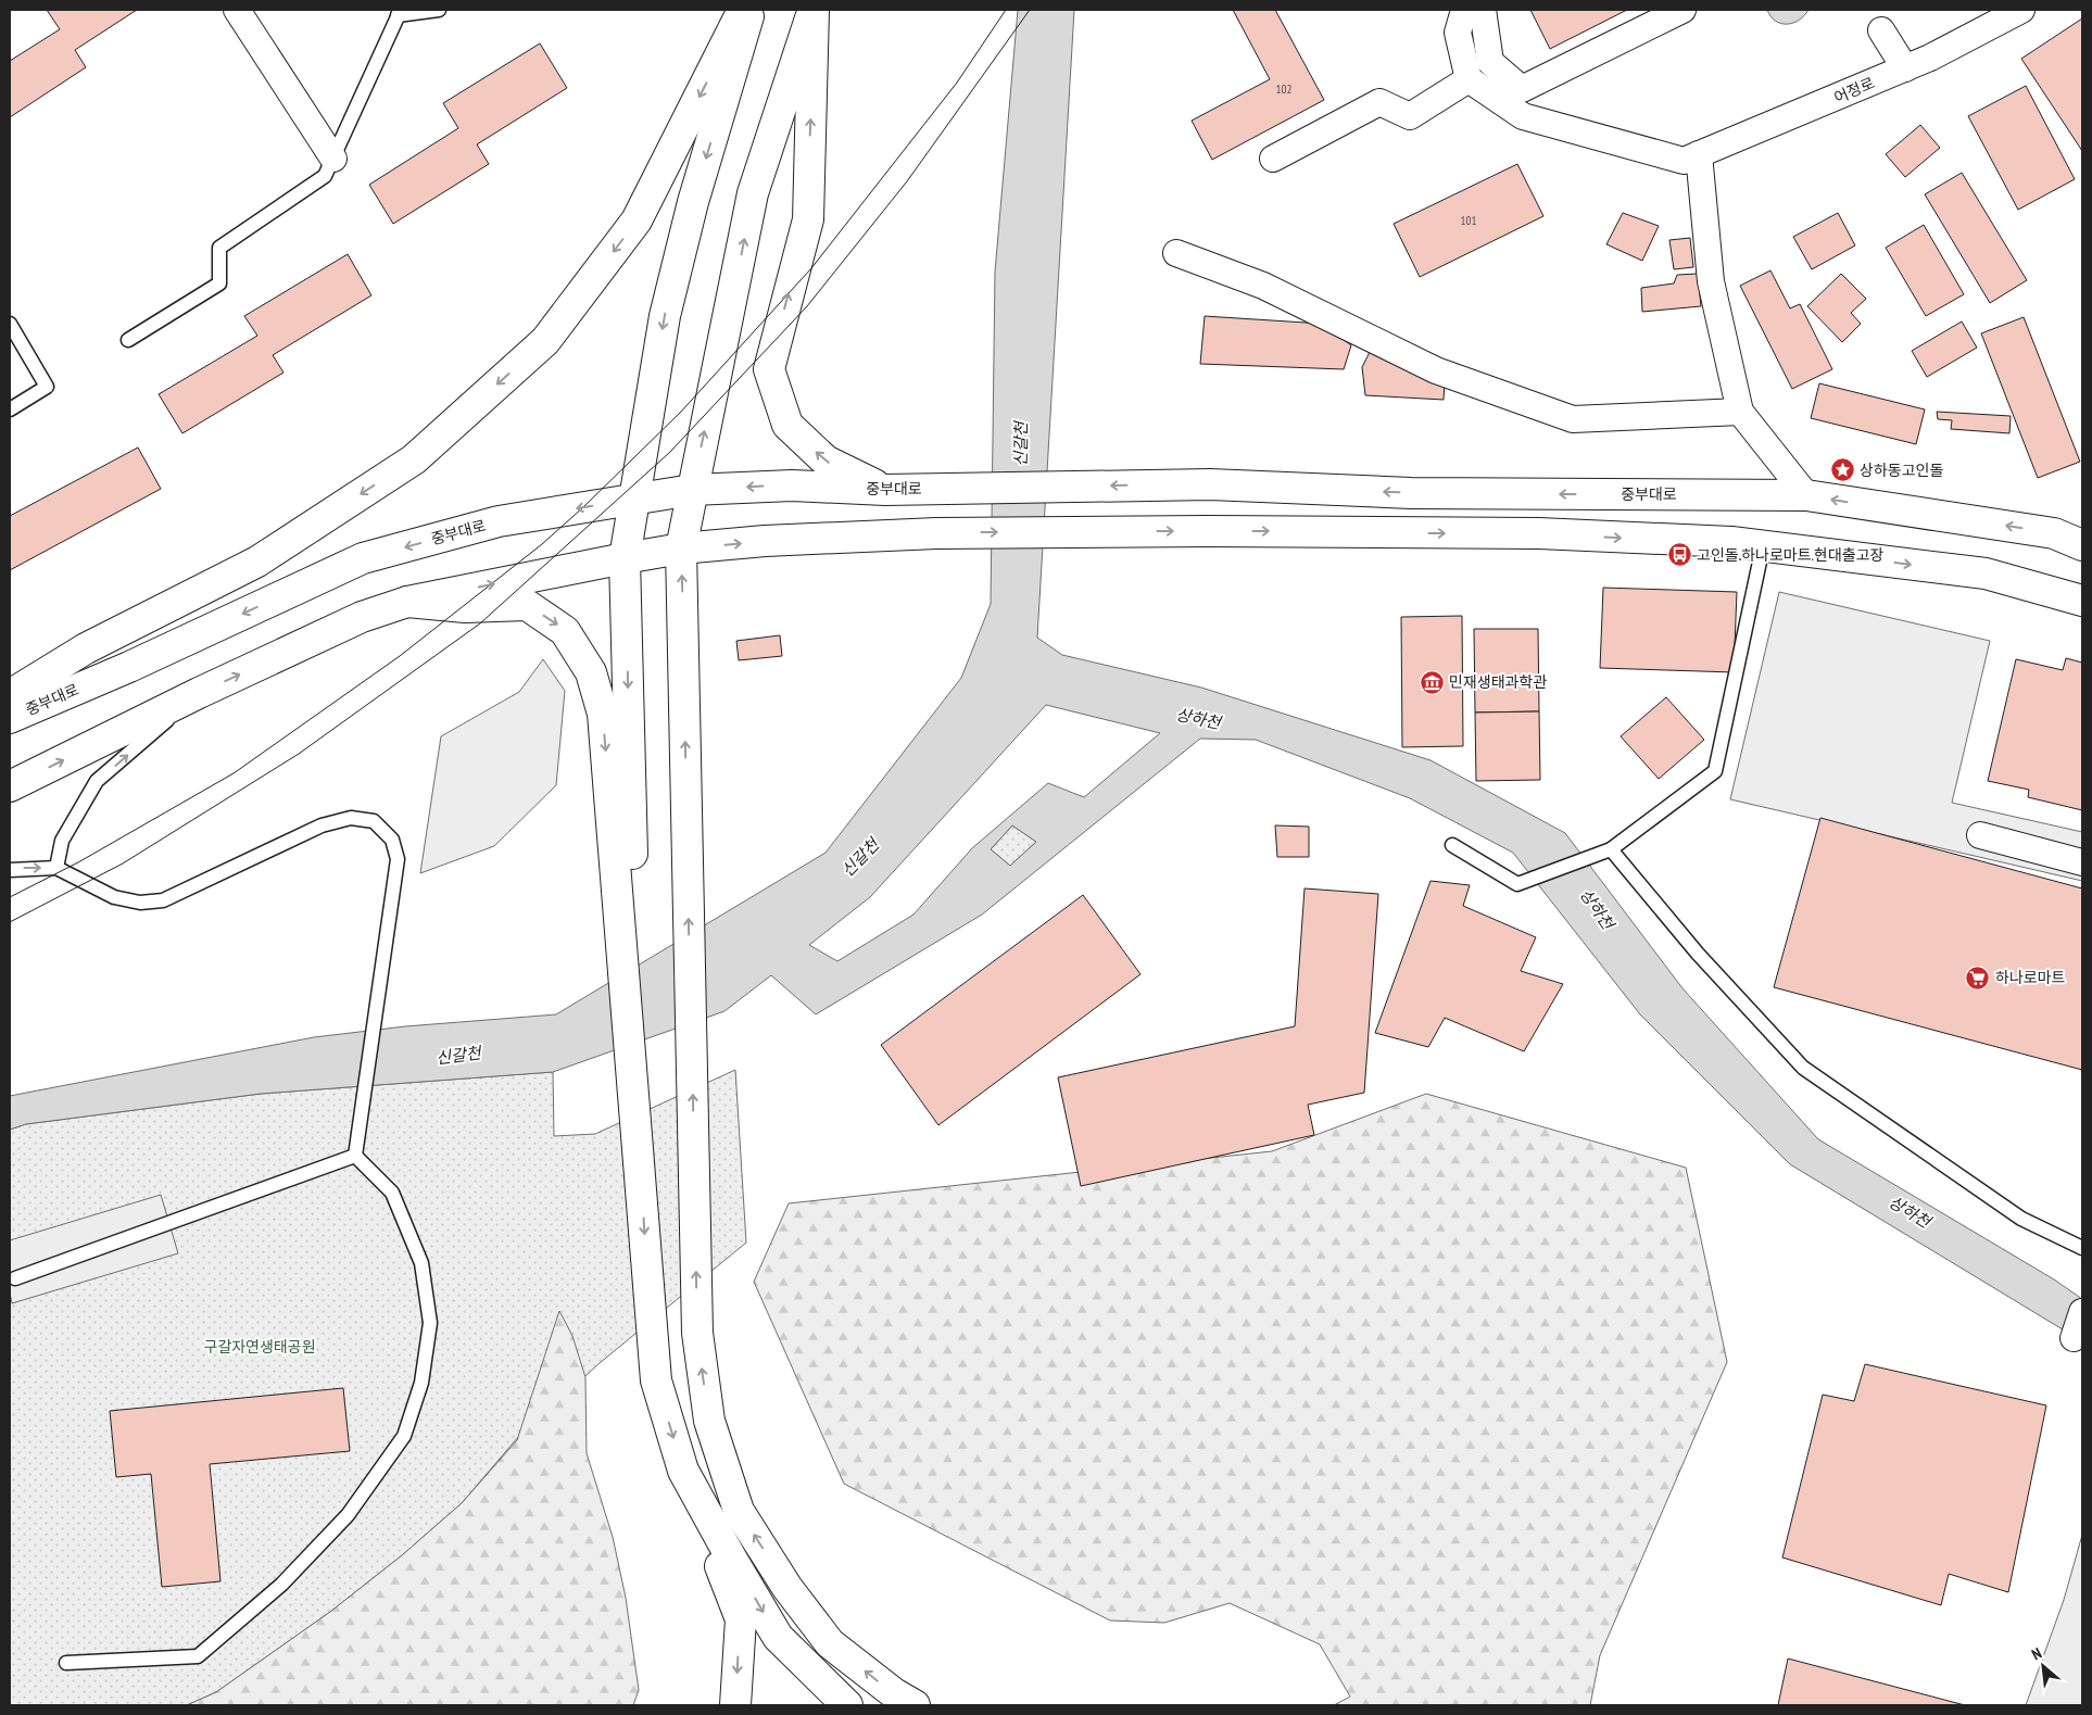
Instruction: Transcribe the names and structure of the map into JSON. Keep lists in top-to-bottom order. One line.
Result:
{"streets":{"main road":["중부대로"],"street":["어정로"]},"water":["신갈천","상하천"],"parks":["구갈자연생태공원"],"places":{"place":["상하동고인돌"],"bus stop":["고인돌.하나로마트.현대출고장"],"museum":["민재생태과학관"],"supermarket":["하나로마트"]},"house_numbers":["102","101"],"north":"top left"}
